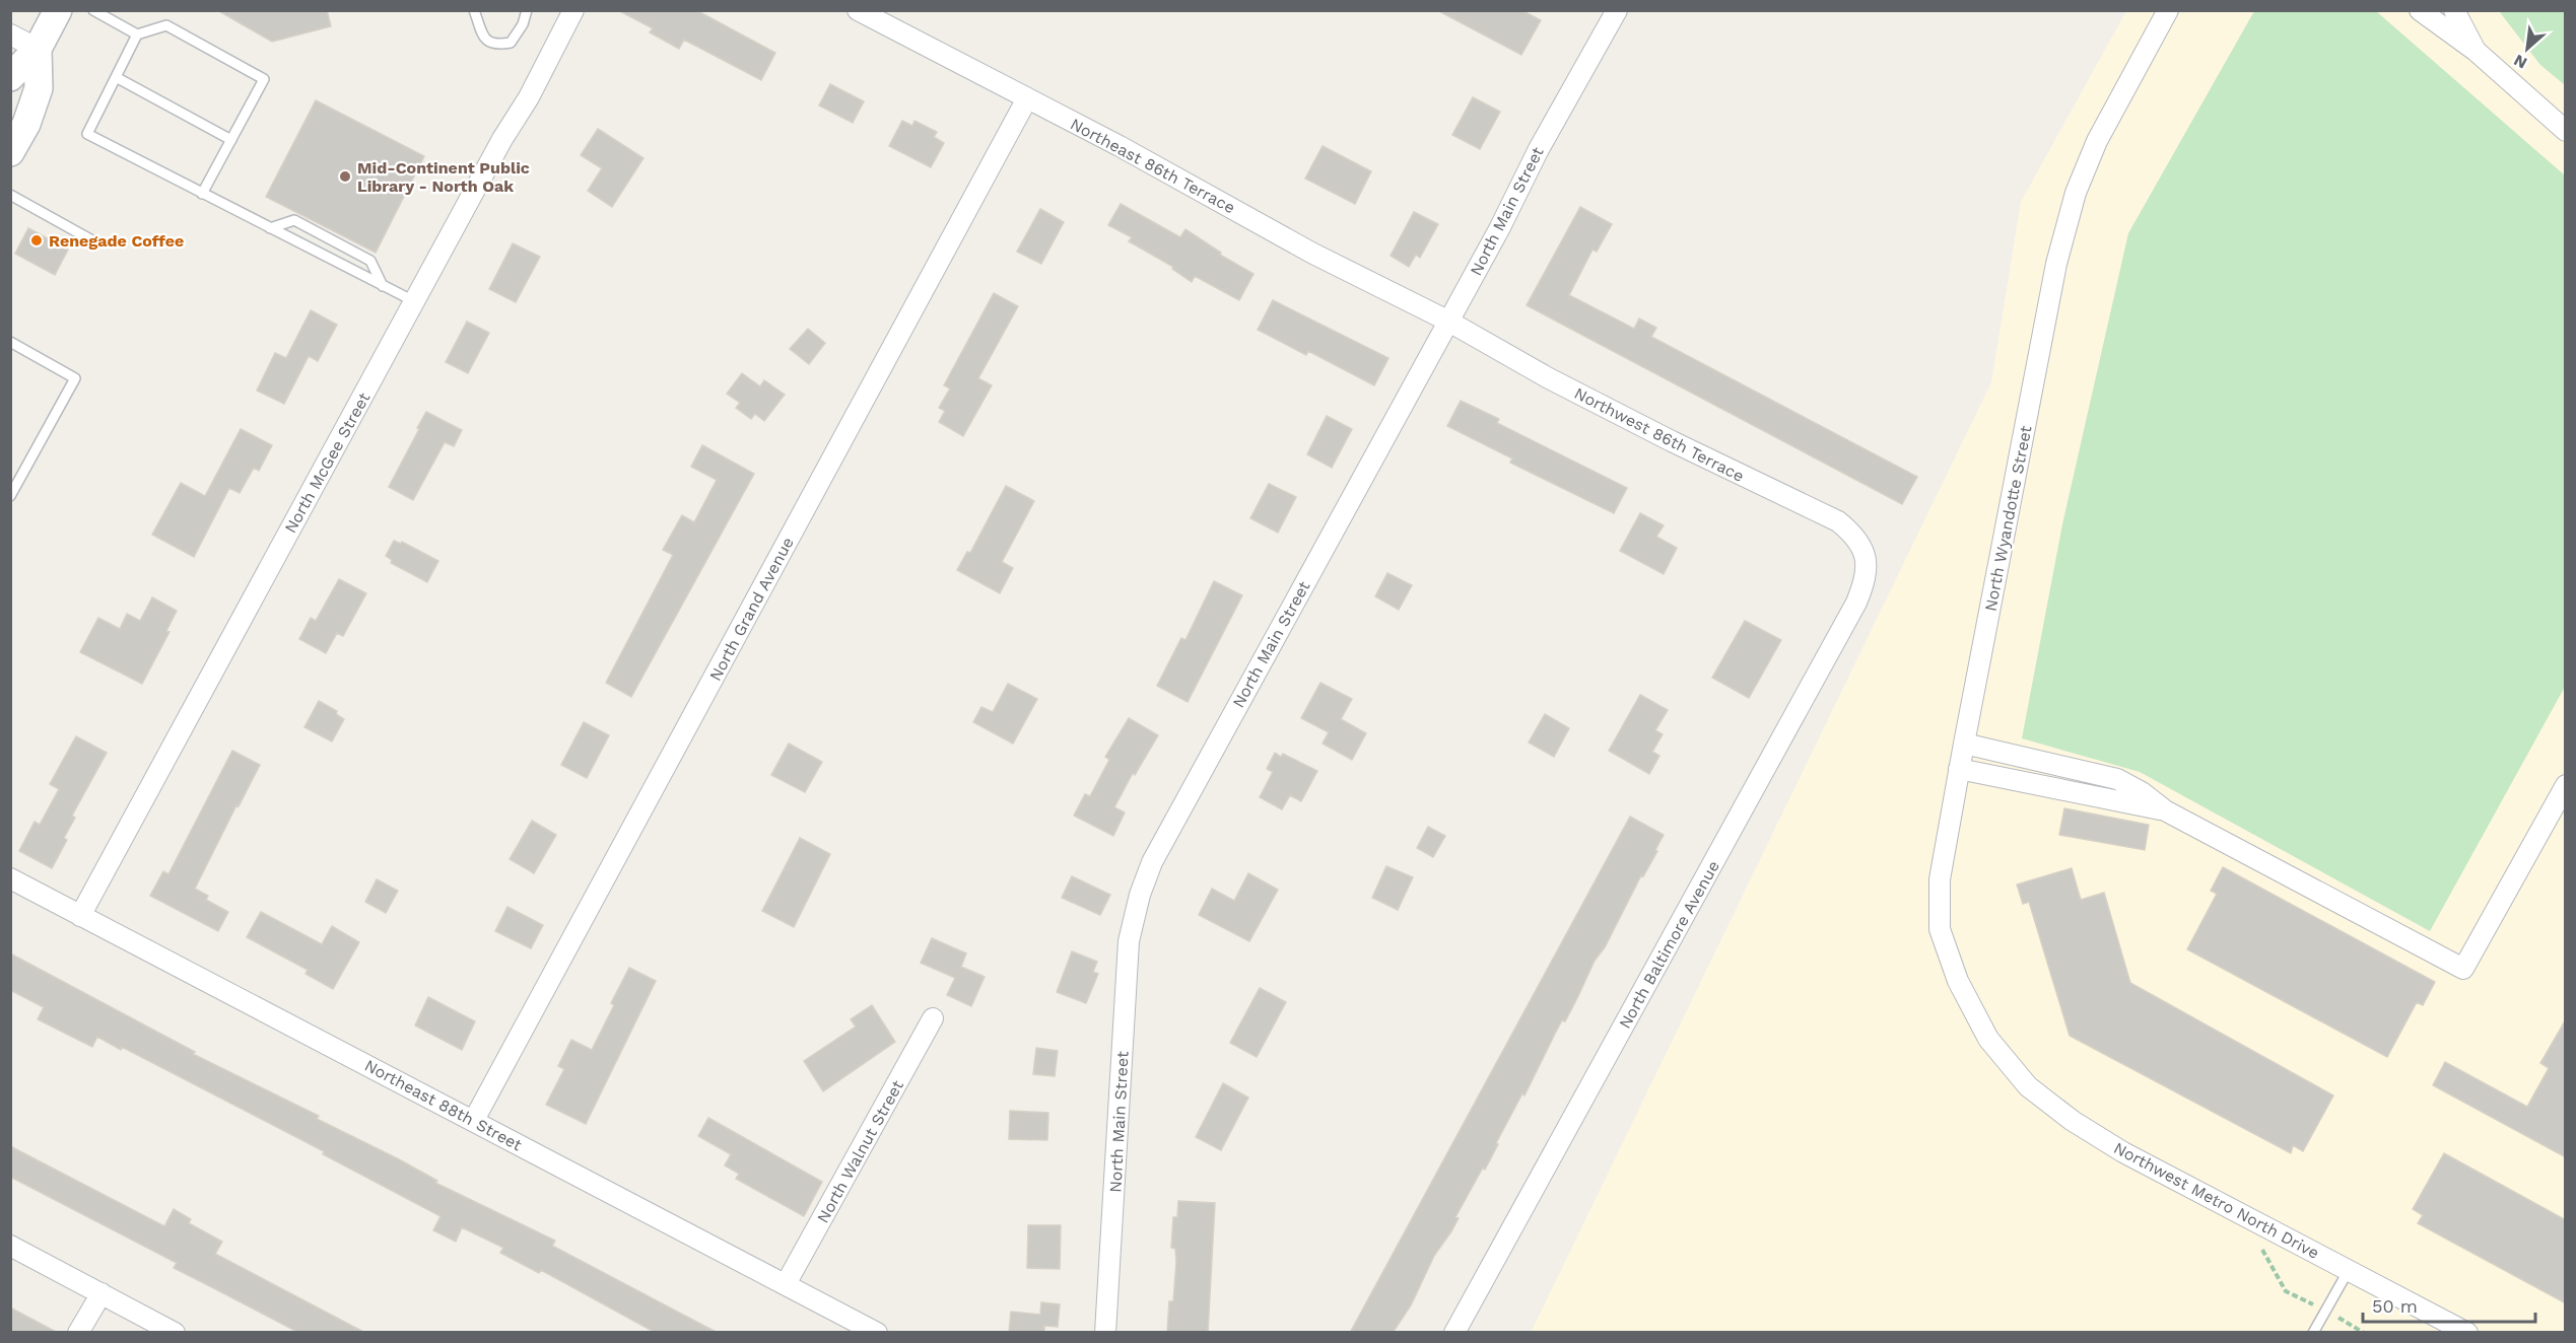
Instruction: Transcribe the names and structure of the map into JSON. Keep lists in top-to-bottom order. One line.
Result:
{"streets":{"street":["Northeast 86th Terrace","North Main Street","Northwest 86th Terrace","North McGee Street","North Wyandotte Street","North Grand Avenue","North Baltimore Avenue","Northeast 88th Street","North Walnut Street","Northwest Metro North Drive"]},"crossings":[["Northeast 86th Terrace","North Main Street"],["Northeast 86th Terrace","Northwest 86th Terrace"],["Northeast 86th Terrace","North Grand Avenue"],["North Main Street","Northwest 86th Terrace"],["Northwest 86th Terrace","North Baltimore Avenue"],["North McGee Street","Northeast 88th Street"],["North Wyandotte Street","Northwest Metro North Drive"],["North Grand Avenue","Northeast 88th Street"],["Northeast 88th Street","North Walnut Street"]],"places":["Mid-Continent Public Library - North Oak","Renegade Coffee"],"scale_bar":"50 m","north":"bottom left"}
